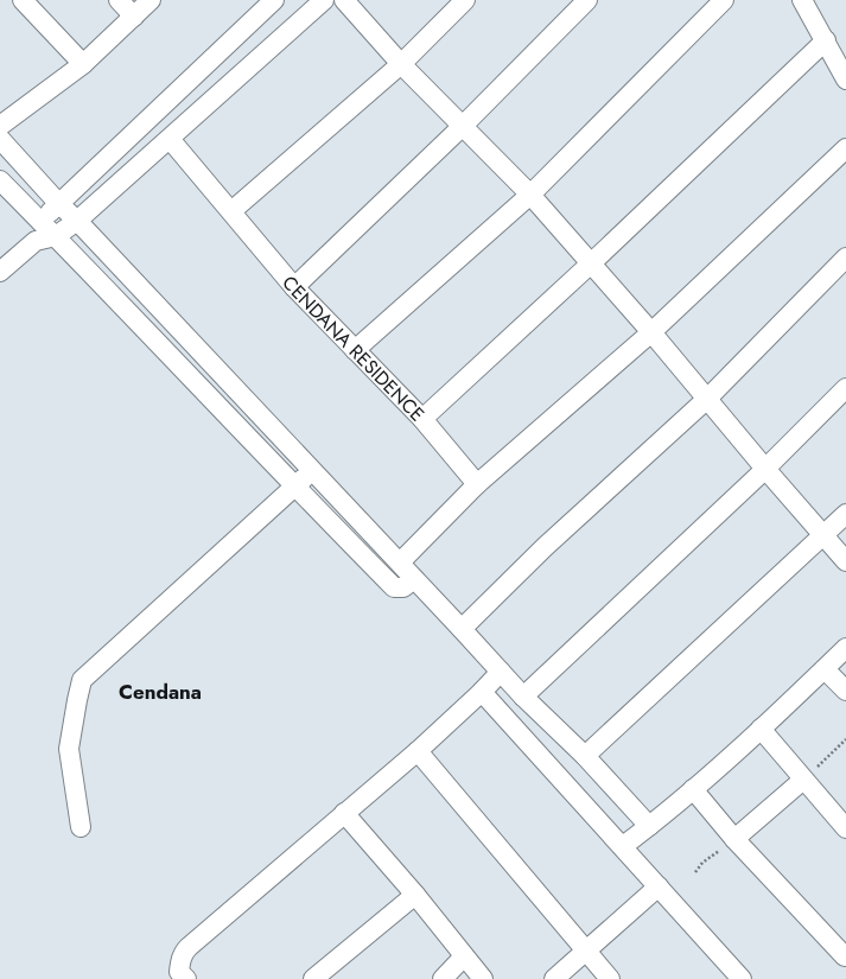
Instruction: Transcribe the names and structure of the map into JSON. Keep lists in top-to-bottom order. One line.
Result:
{"streets":{"street":["CENDANA RESIDENCE"]},"districts":["Cendana"]}
